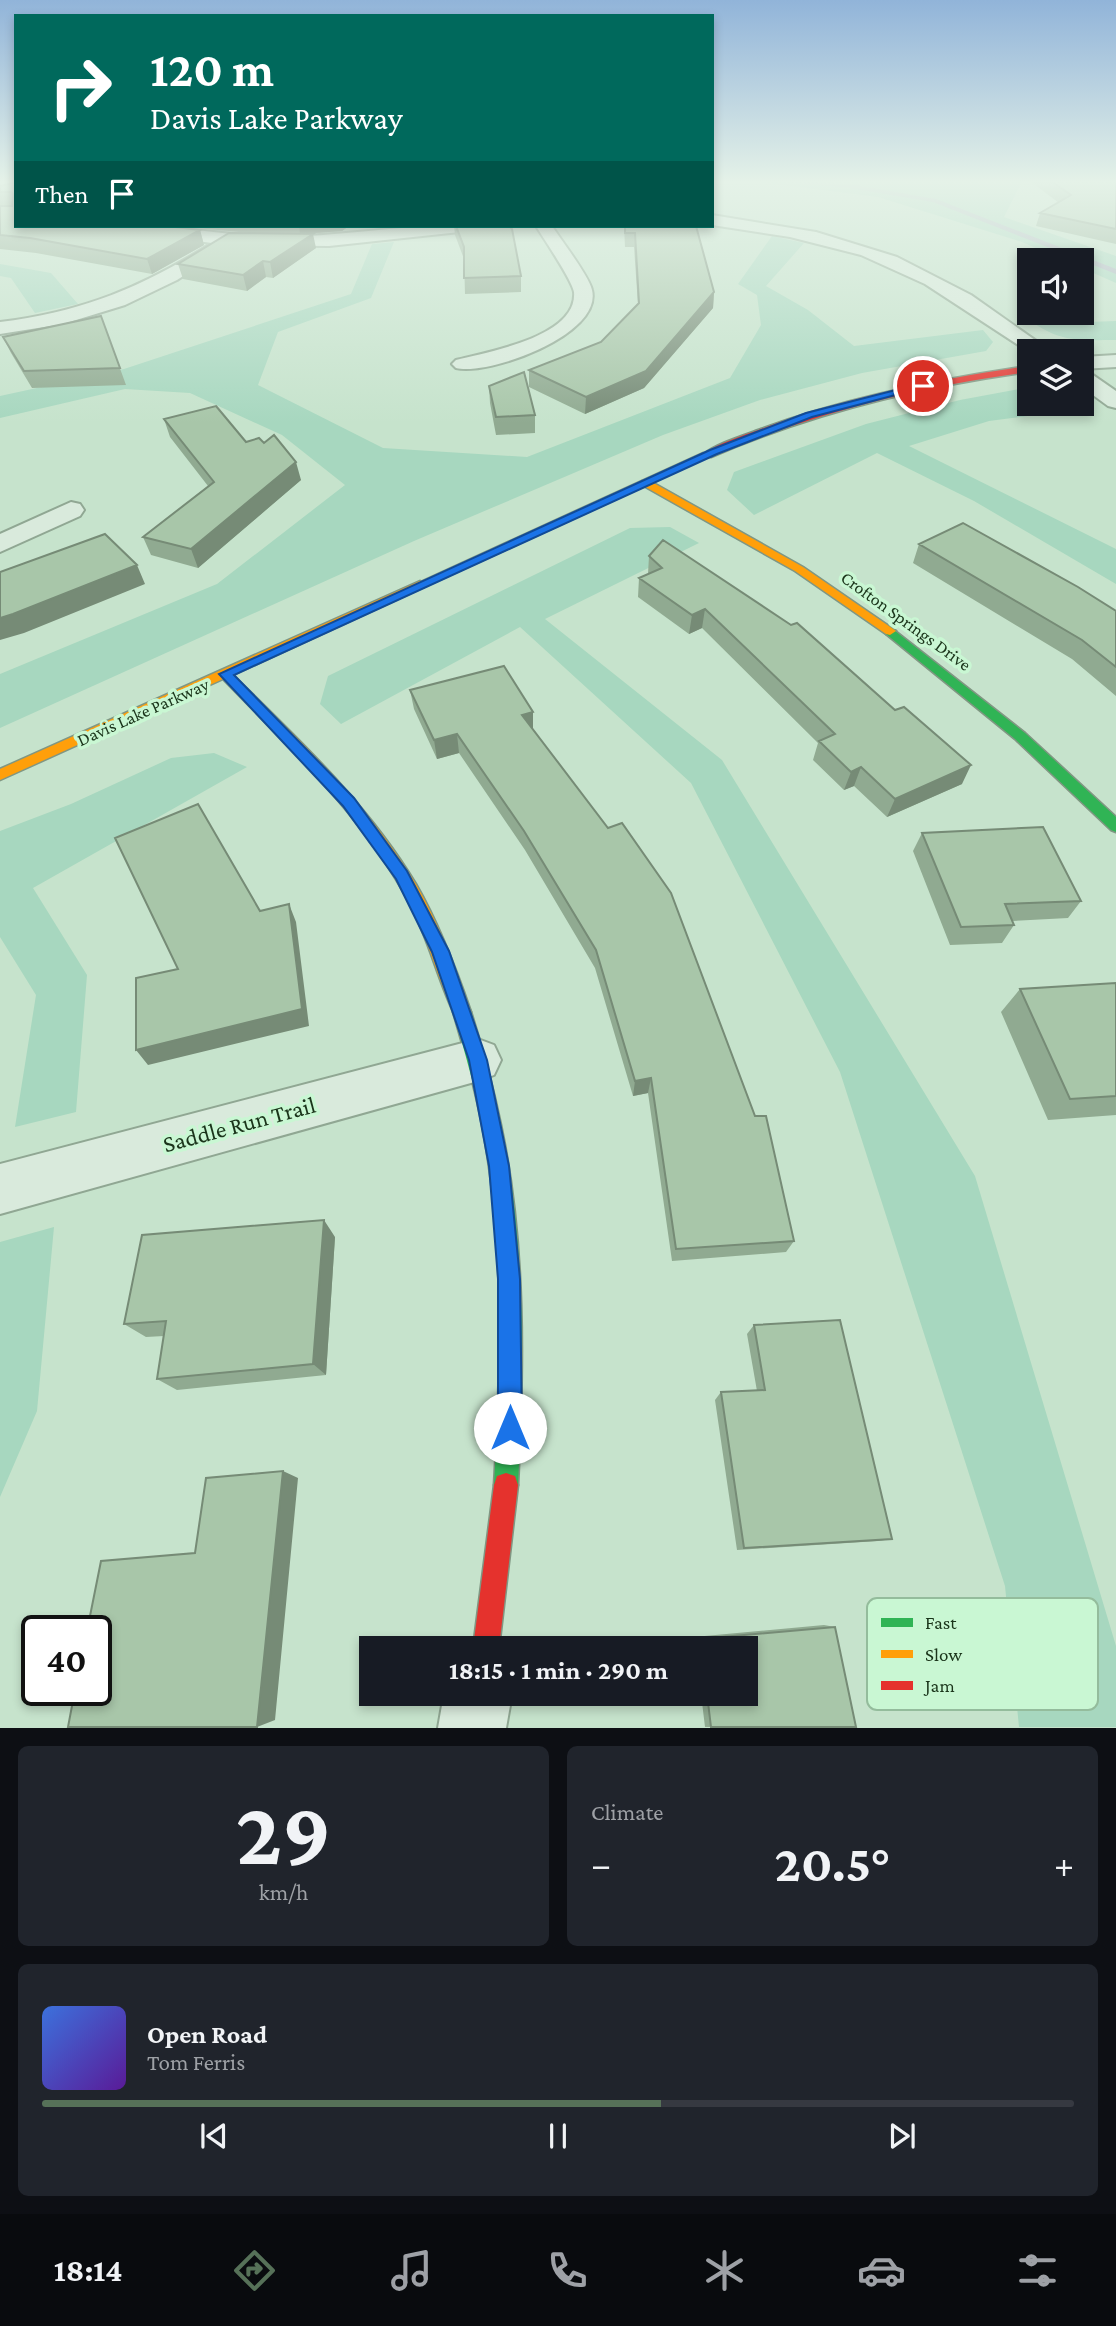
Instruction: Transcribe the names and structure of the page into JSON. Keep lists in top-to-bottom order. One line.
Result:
{"streets":{"street":["Crofton Springs Drive","Davis Lake Parkway","Saddle Run Trail"]},"crossings":[["Crofton Springs Drive","Davis Lake Parkway"]],"legend":["Fast","Slow","Jam"],"page":{"turn":["120 m","Davis Lake Parkway"],"then":"Then","limit":"40","trip":"18:15 · 1 min · 290 m","tile":[["29","km/h"],"Climate"],"heat":["−","20.5°","+"],"song":["Open Road","Tom Ferris"],"tabs":"18:14"}}
